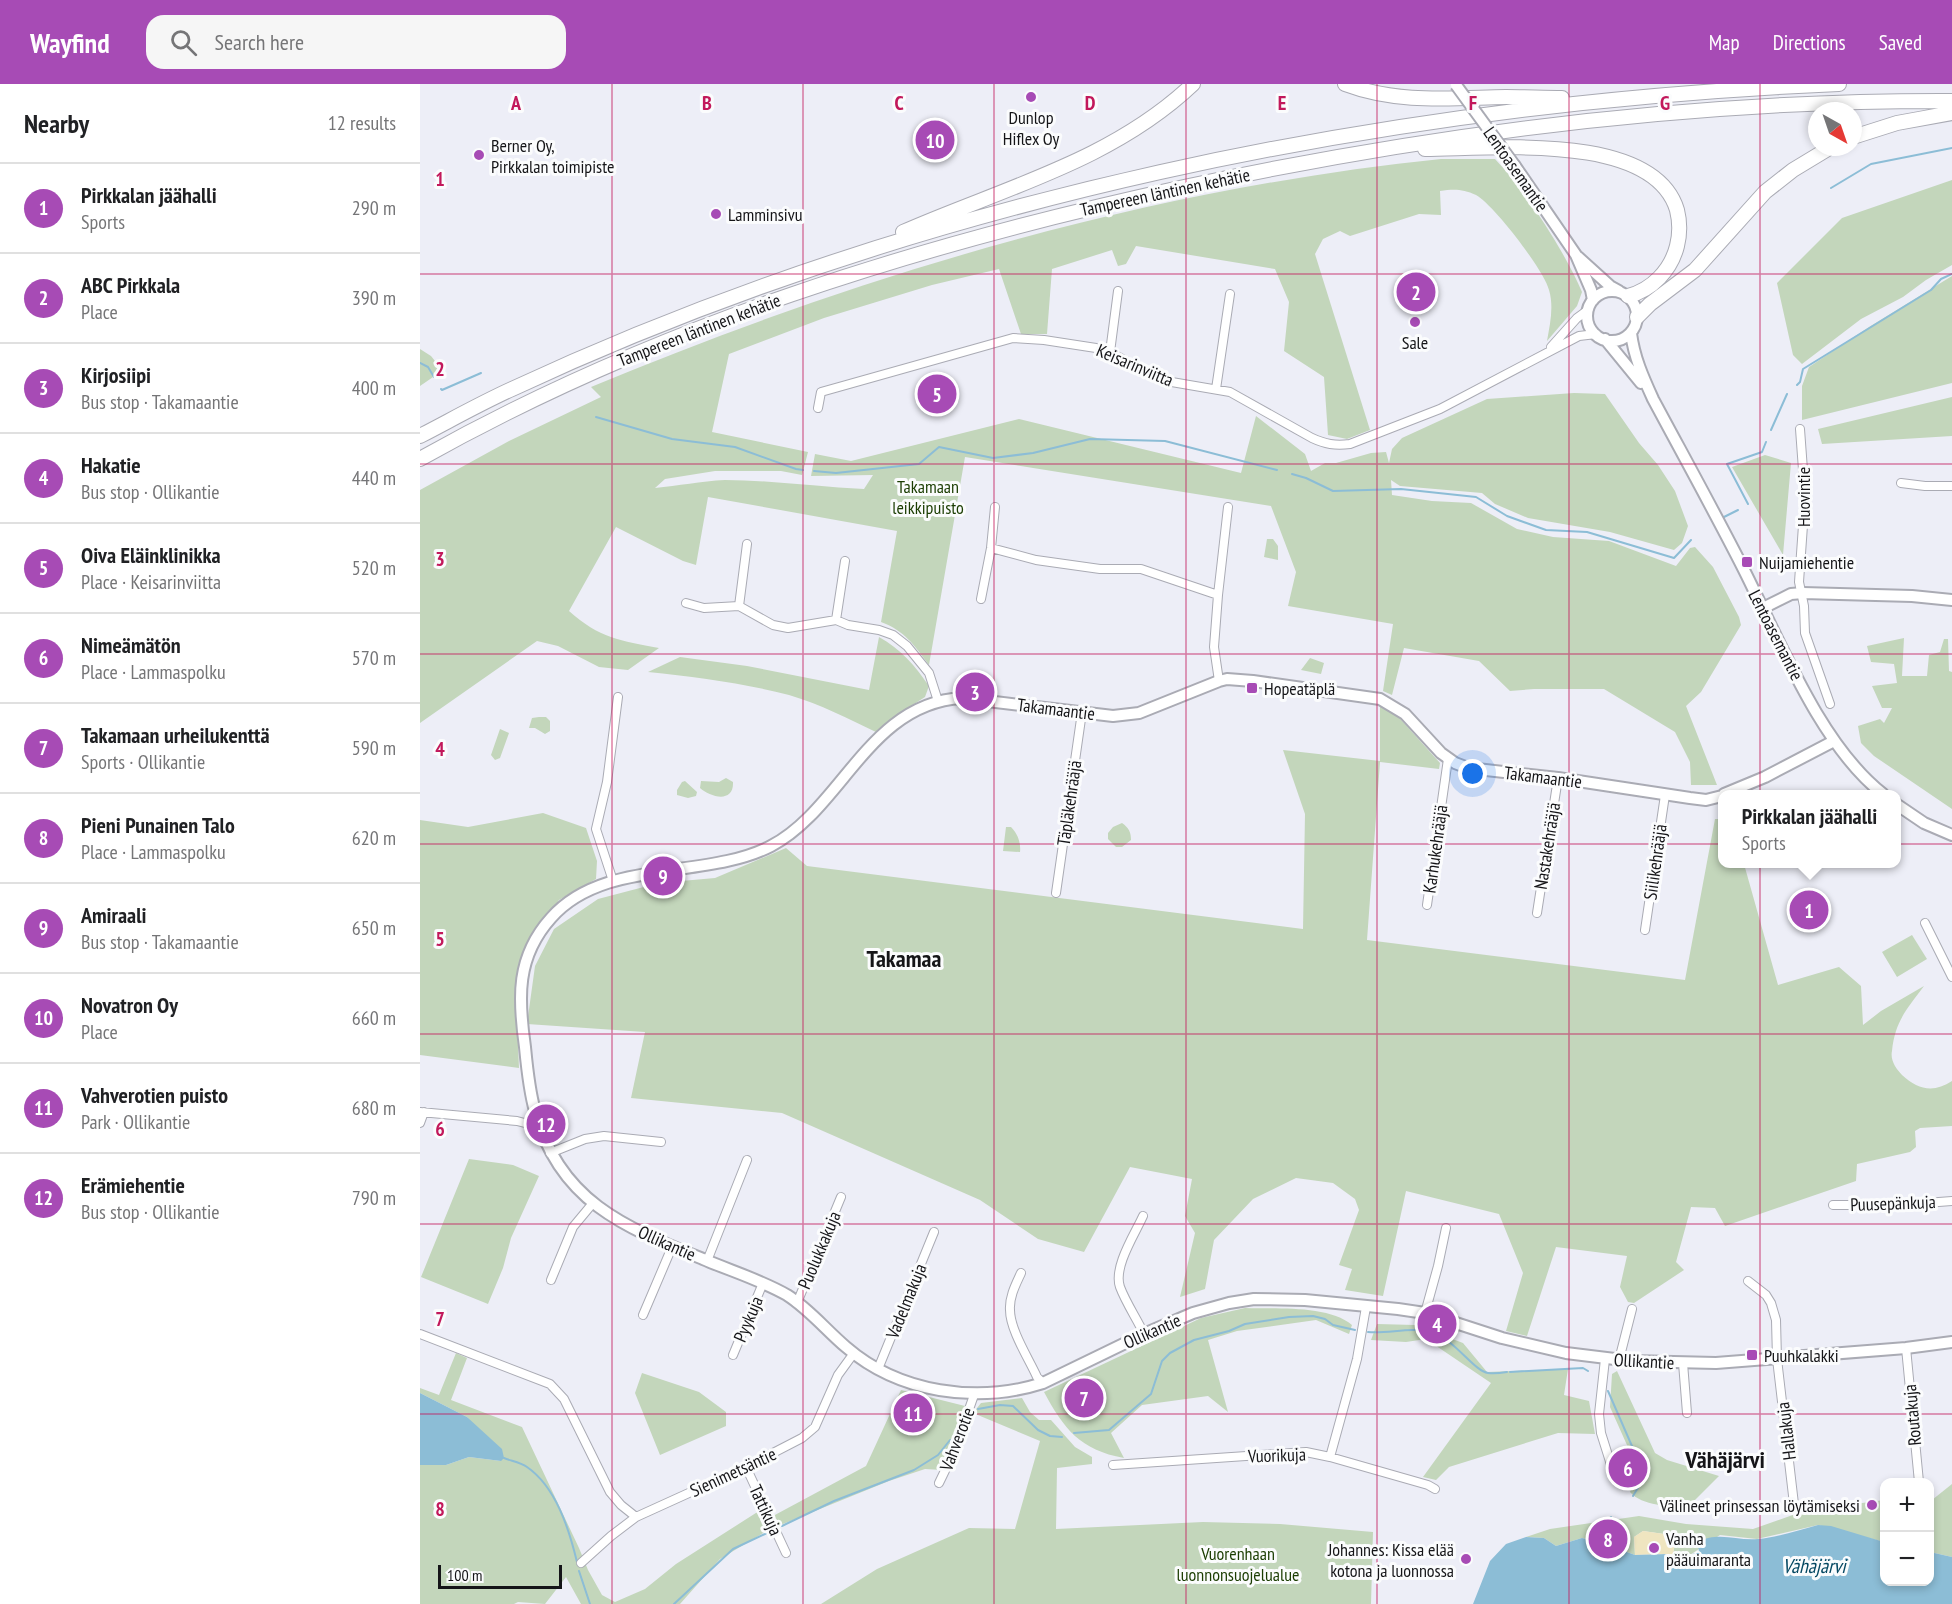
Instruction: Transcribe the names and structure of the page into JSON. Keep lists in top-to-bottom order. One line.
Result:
{"streets":{"highway":["Tampereen läntinen kehätie"],"street":["Lentoasemantie","Keisarinviitta","Huovintie","Takamaantie","Täpläkehrääjä","Nastakehrääjä","Karhukehrääjä","Siilikehrääjä","Puusepänkuja","Ollikantie","Puolukkakuja","Vadelmakuja","Pyykuja","Routakuja","Hallakuja","Vahverotie","Vuorikuja","Sienimetsäntie","Tattikuja"]},"crossings":[["Lentoasemantie","Keisarinviitta"],["Lentoasemantie","Takamaantie"],["Takamaantie","Täpläkehrääjä"],["Takamaantie","Nastakehrääjä"],["Takamaantie","Karhukehrääjä"],["Takamaantie","Siilikehrääjä"],["Takamaantie","Ollikantie"],["Ollikantie","Puolukkakuja"],["Ollikantie","Vadelmakuja"],["Ollikantie","Pyykuja"],["Ollikantie","Routakuja"],["Ollikantie","Hallakuja"],["Ollikantie","Vahverotie"],["Ollikantie","Sienimetsäntie"],["Sienimetsäntie","Tattikuja"]],"districts":["Takamaa","Vähäjärvi"],"water":["Vähäjärvi"],"parks":["Takamaan leikkipuisto","Vuorenhaan luonnonsuojelualue"],"places":{"other":["Dunlop Hiflex Oy","Berner Oy, Pirkkalan toimipiste","Lamminsivu","Sale","Välineet prinsessan löytämiseksi","Vanha pääuimaranta","Johannes: Kissa elää kotona ja luonnossa"],"transit":["Nuijamiehentie","Hopeatäplä","Puuhkalakki"]},"scale_bar":"100 m","north":"bottom right","page":{"header":"Wayfind","search":"Search here","nav":["Map","Directions","Saved"],"heading":["Nearby","12 results"],"pins":["10","2","5","3","9","1","12","4","7","11","6","8"],"list":[{"mark":"1","name":"Pirkkalan jäähalli","note":"Sports","value":"290 m"},{"mark":"2","name":"ABC Pirkkala","note":"Place","value":"390 m"},{"mark":"3","name":"Kirjosiipi","note":"Bus stop · Takamaantie","value":"400 m"},{"mark":"4","name":"Hakatie","note":"Bus stop · Ollikantie","value":"440 m"},{"mark":"5","name":"Oiva Eläinklinikka","note":"Place · Keisarinviitta","value":"520 m"},{"mark":"6","name":"Nimeämätön","note":"Place · Lammaspolku","value":"570 m"},{"mark":"7","name":"Takamaan urheilukenttä","note":"Sports · Ollikantie","value":"590 m"},{"mark":"8","name":"Pieni Punainen Talo","note":"Place · Lammaspolku","value":"620 m"},{"mark":"9","name":"Amiraali","note":"Bus stop · Takamaantie","value":"650 m"},{"mark":"10","name":"Novatron Oy","note":"Place","value":"660 m"},{"mark":"11","name":"Vahverotien puisto","note":"Park · Ollikantie","value":"680 m"},{"mark":"12","name":"Erämiehentie","note":"Bus stop · Ollikantie","value":"790 m"}],"popup":["Pirkkalan jäähalli","Sports"],"map_buttons":["+","−"],"scale":"100 m"},"grid":{"columns":["A","B","C","D","E","F","G"],"rows":["1","2","3","4","5","6","7","8"]}}
